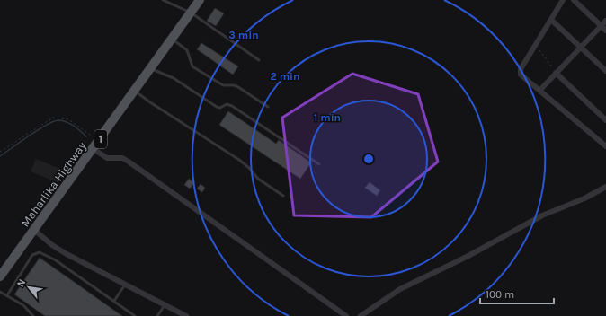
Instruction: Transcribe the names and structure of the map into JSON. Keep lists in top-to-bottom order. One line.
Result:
{"streets":{"main road":["1","Maharlika Highway"]},"scale_bar":"100 m","north":"top left","rings":["3 min","2 min","1 min"]}
